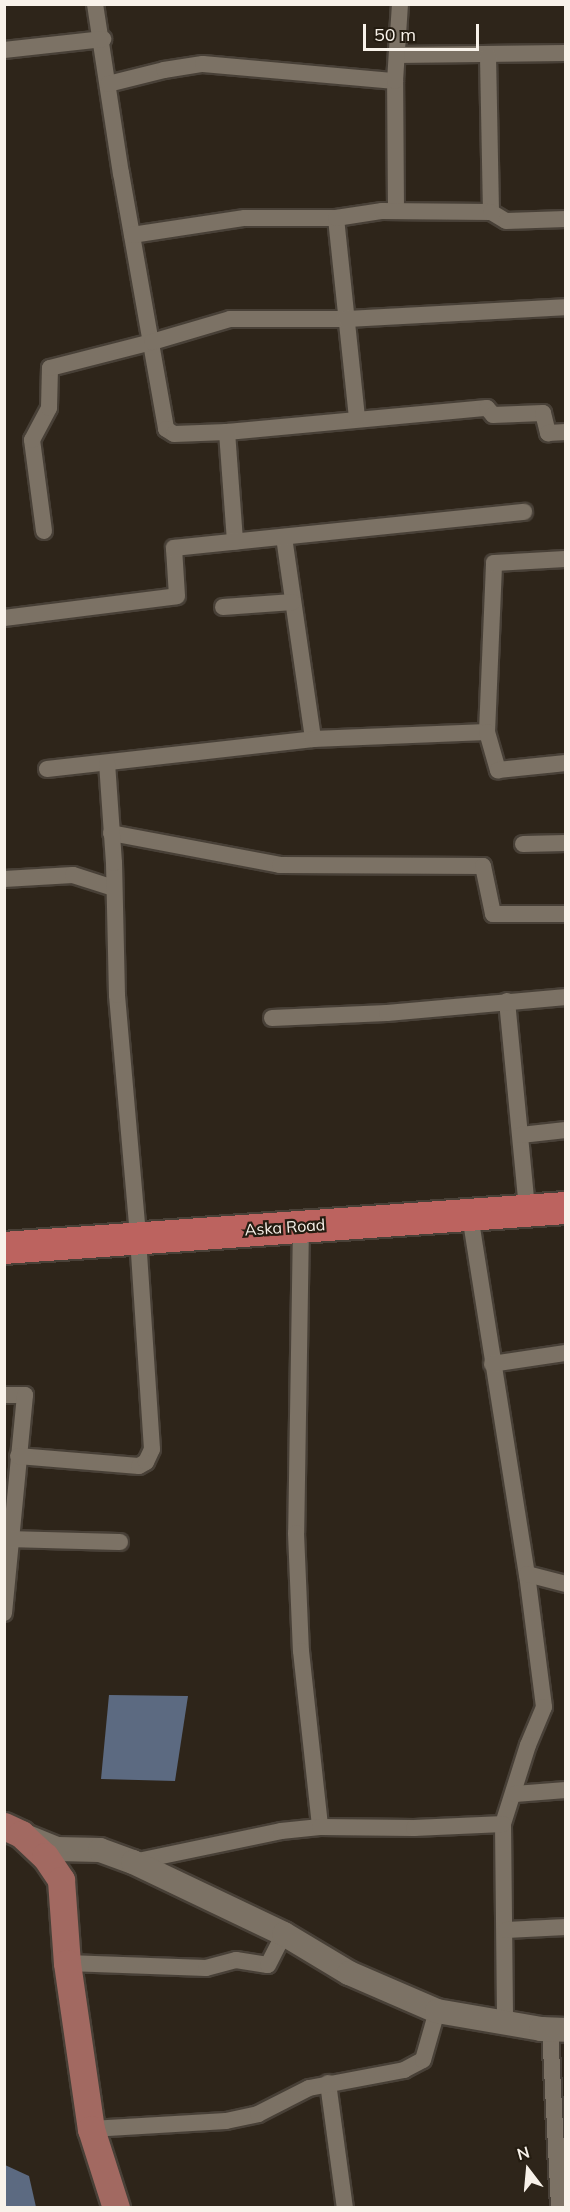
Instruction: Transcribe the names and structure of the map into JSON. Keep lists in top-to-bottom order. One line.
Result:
{"streets":{"highway":["Aska Road"]},"scale_bar":"50 m","north":"top"}
